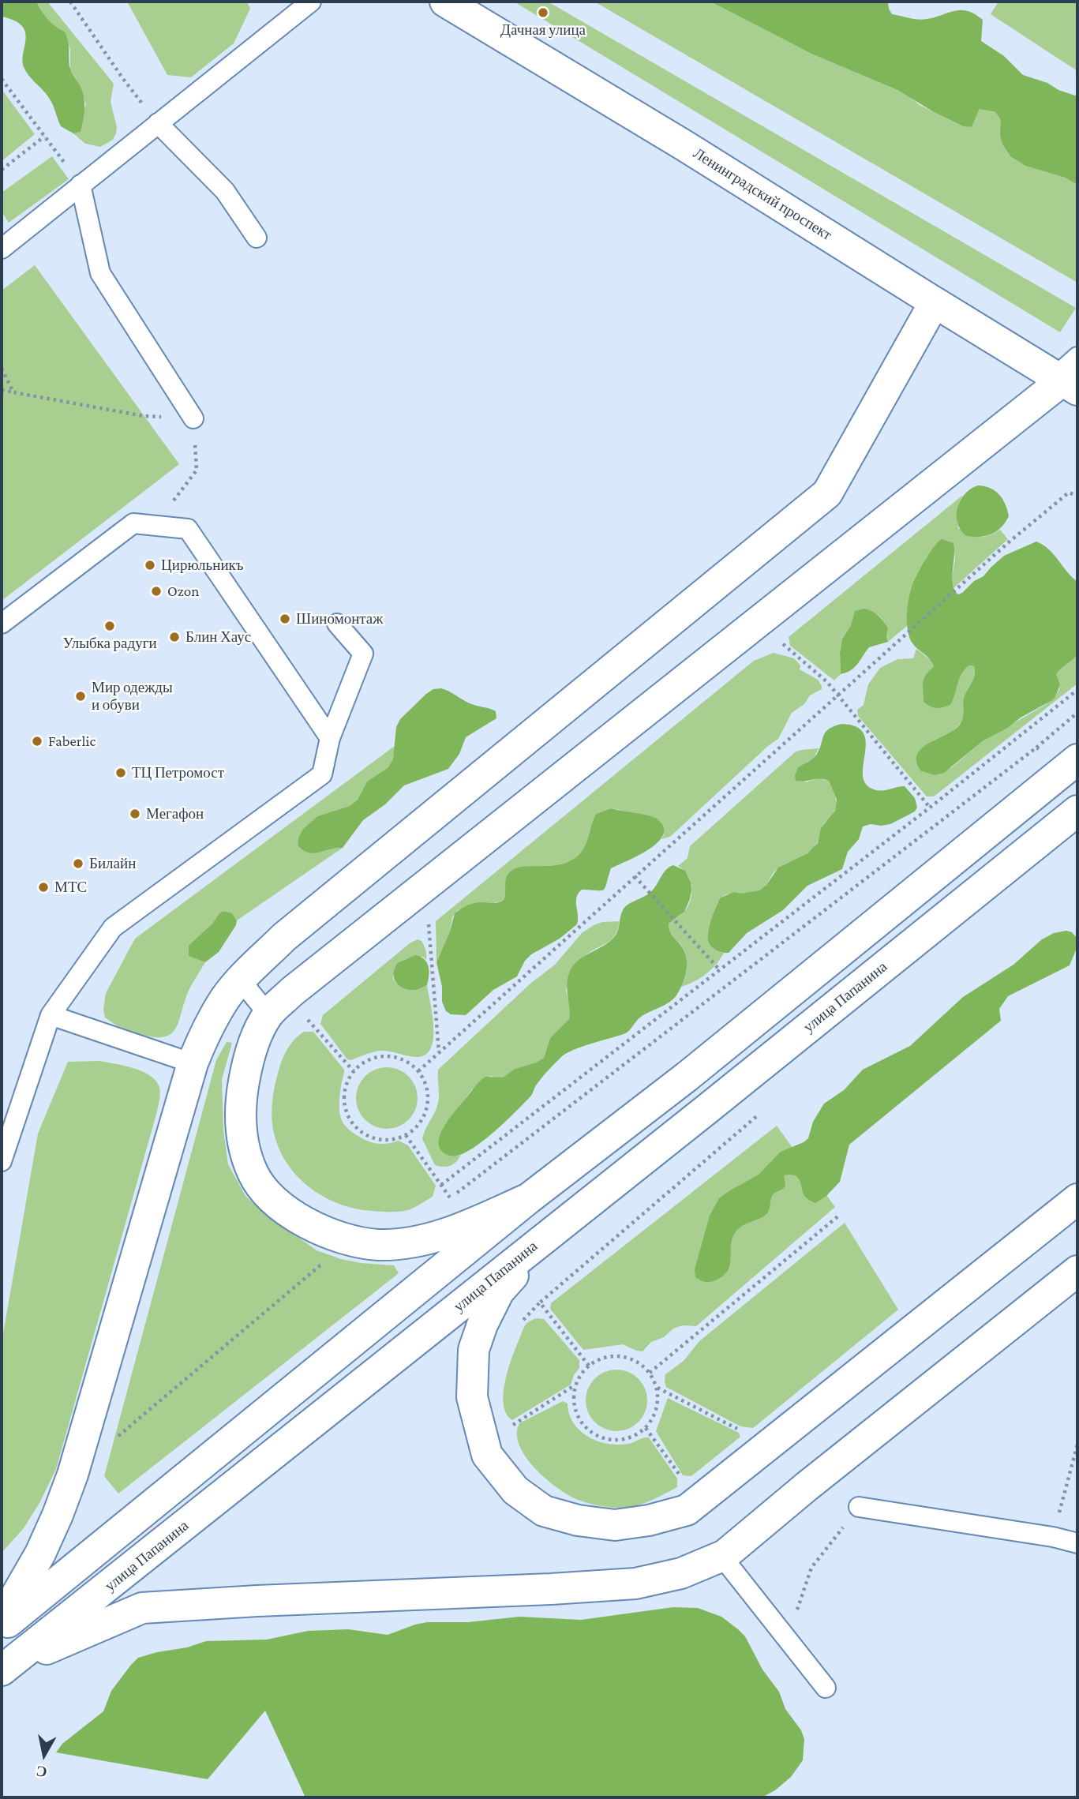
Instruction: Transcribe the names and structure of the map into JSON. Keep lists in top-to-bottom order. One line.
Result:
{"streets":{"main road":["Ленинградский проспект","улица Папанина"]},"places":["Дачная улица","Цирюльникъ","Ozon","Шиномонтаж","Улыбка радуги","Блин Хаус","Мир одежды и обуви","Faberlic","ТЦ Петромост","Мегафон","Билайн","МТС"],"north":"bottom"}
